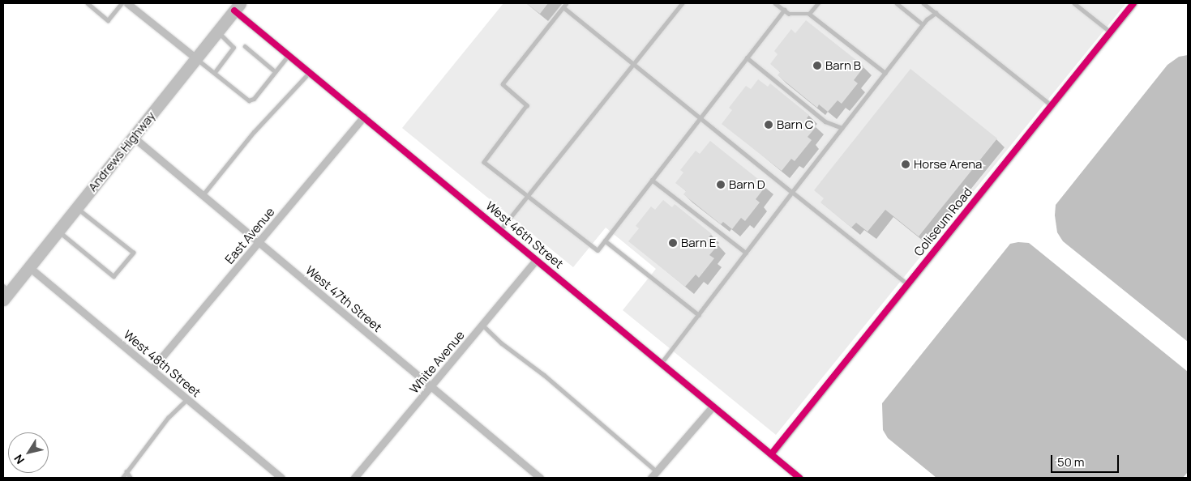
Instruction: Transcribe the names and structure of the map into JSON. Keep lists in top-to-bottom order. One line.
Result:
{"streets":{"main road":["Andrews Highway"],"street":["Coliseum Road","West 46th Street","East Avenue","West 47th Street","White Avenue","West 48th Street"]},"crossings":[["Andrews Highway","West 46th Street"],["Andrews Highway","West 47th Street"],["Andrews Highway","West 48th Street"],["Coliseum Road","West 46th Street"],["West 46th Street","East Avenue"],["West 46th Street","White Avenue"],["East Avenue","West 47th Street"],["East Avenue","West 48th Street"],["West 47th Street","White Avenue"]],"places":["Barn B","Barn C","Horse Arena","Barn D","Barn E"],"scale_bar":"50 m","north":"bottom left"}
